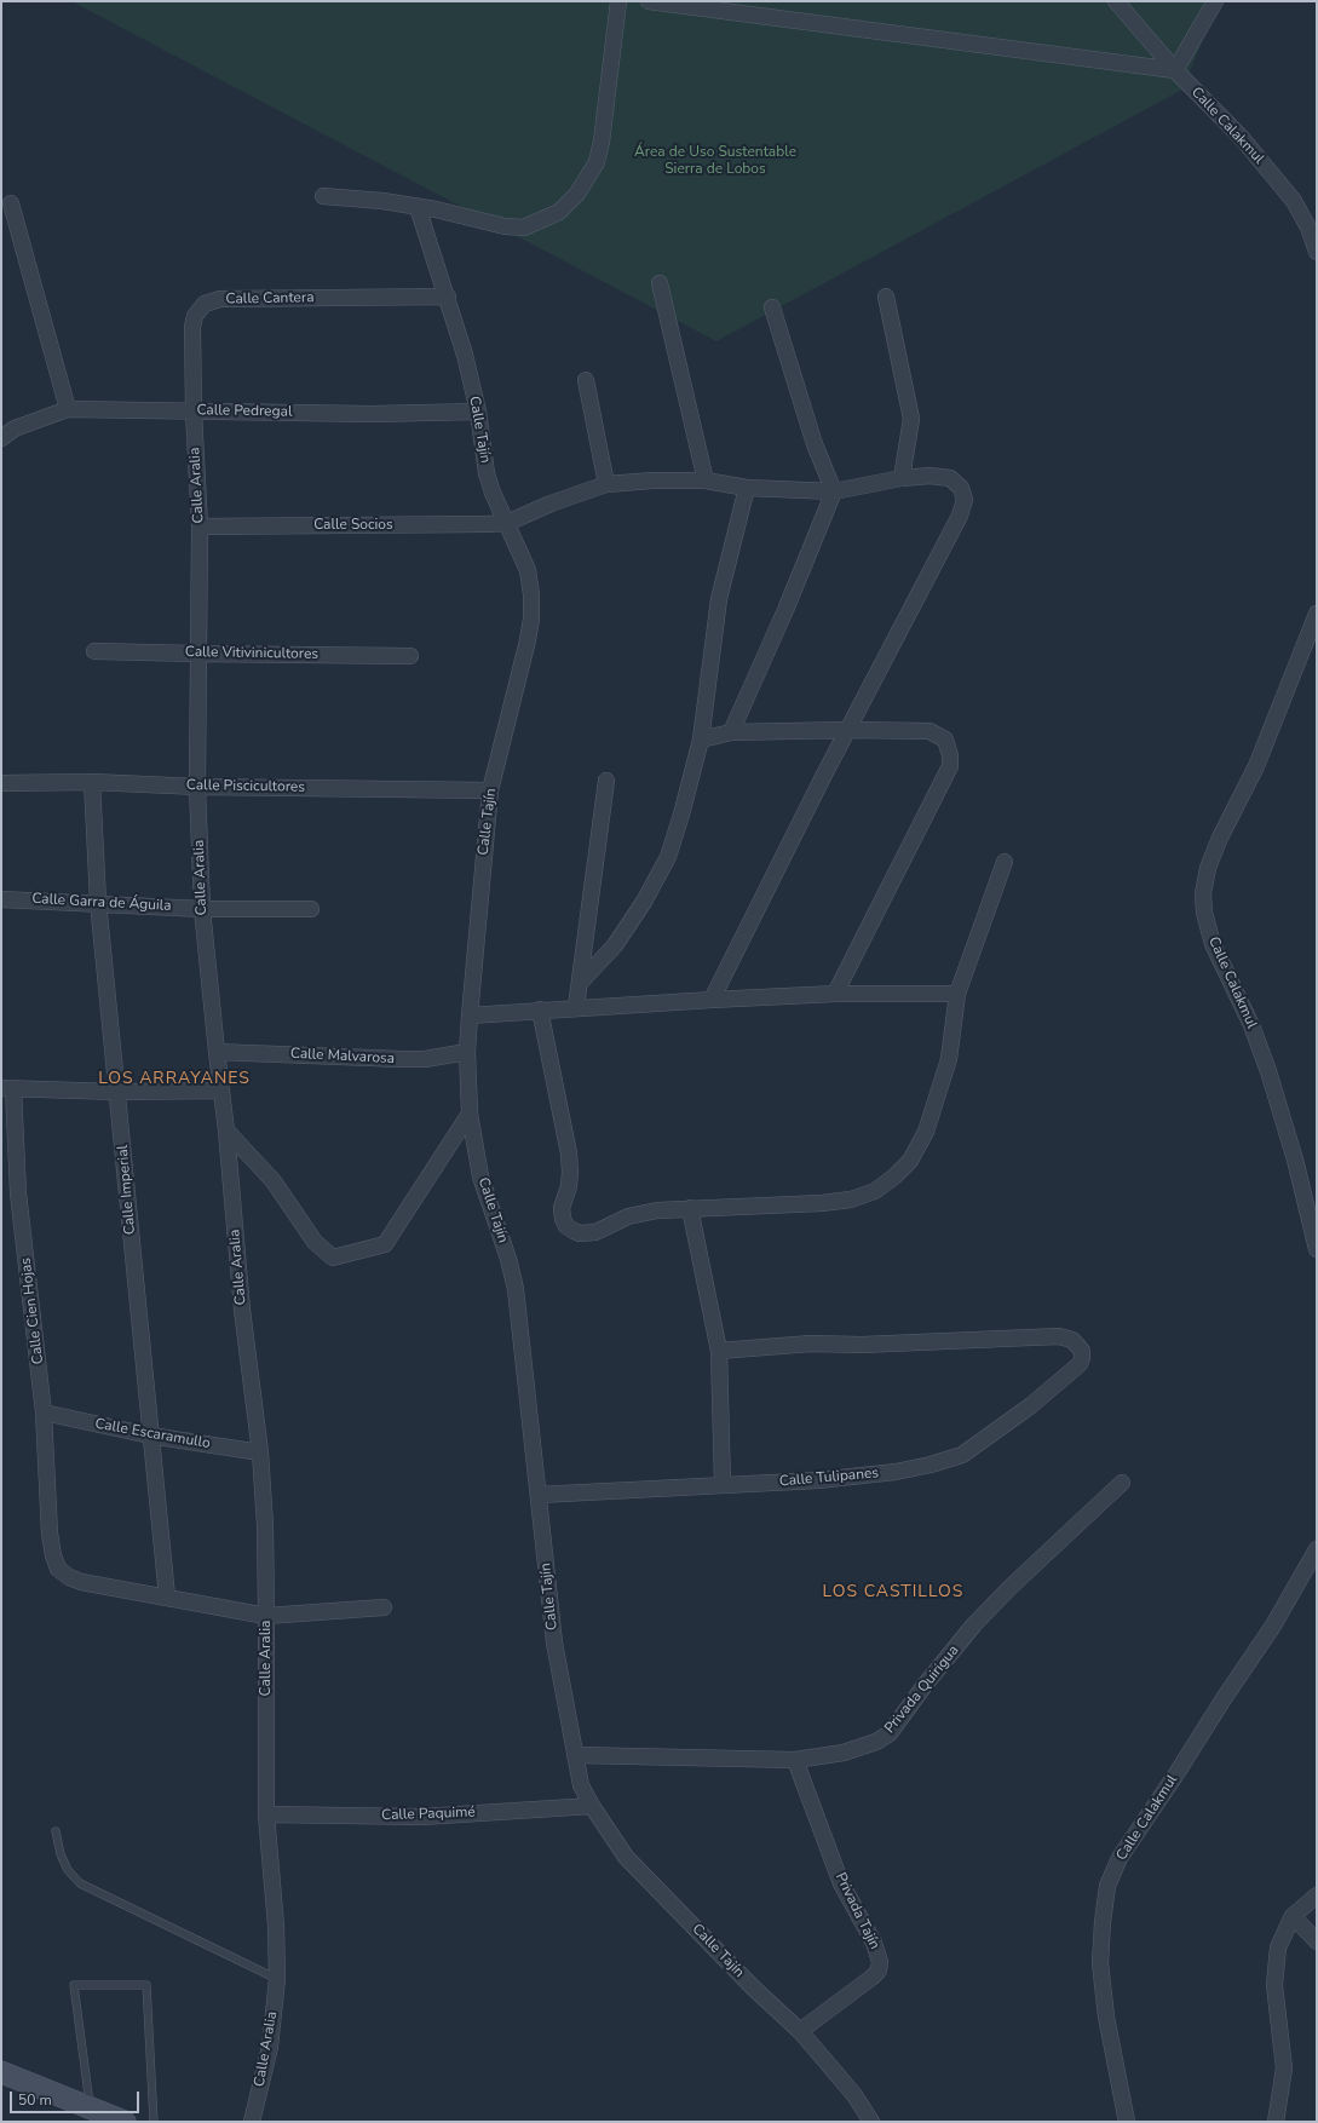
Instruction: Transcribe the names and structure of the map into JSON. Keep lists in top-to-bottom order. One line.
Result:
{"streets":{"street":["Calle Calakmul","Calle Cantera","Calle Pedregal","Calle Tajín","Calle Aralia","Calle Socios","Calle Vitivinicultores","Calle Piscicultores","Calle Garra de Águila","Calle Malvarosa","Calle Imperial","Calle Cien Hojas","Calle Escaramullo","Calle Tulipanes","Privada Quirigua","Calle Paquimé","Privada Tajín"]},"crossings":[["Calle Cantera","Calle Pedregal"],["Calle Cantera","Calle Tajín"],["Calle Cantera","Calle Aralia"],["Calle Pedregal","Calle Tajín"],["Calle Pedregal","Calle Aralia"],["Calle Tajín","Calle Socios"],["Calle Tajín","Calle Piscicultores"],["Calle Tajín","Calle Malvarosa"],["Calle Tajín","Calle Tulipanes"],["Calle Tajín","Privada Quirigua"],["Calle Tajín","Calle Paquimé"],["Calle Tajín","Privada Tajín"],["Calle Aralia","Calle Socios"],["Calle Aralia","Calle Vitivinicultores"],["Calle Aralia","Calle Piscicultores"],["Calle Aralia","Calle Garra de Águila"],["Calle Aralia","Calle Malvarosa"],["Calle Aralia","Calle Cien Hojas"],["Calle Aralia","Calle Escaramullo"],["Calle Aralia","Calle Paquimé"],["Calle Piscicultores","Calle Imperial"],["Calle Garra de Águila","Calle Imperial"],["Calle Imperial","Calle Cien Hojas"],["Calle Imperial","Calle Escaramullo"],["Calle Cien Hojas","Calle Escaramullo"],["Privada Quirigua","Privada Tajín"]],"districts":["LOS ARRAYANES","LOS CASTILLOS"],"parks":["Área de Uso Sustentable Sierra de Lobos"],"scale_bar":"50 m"}
